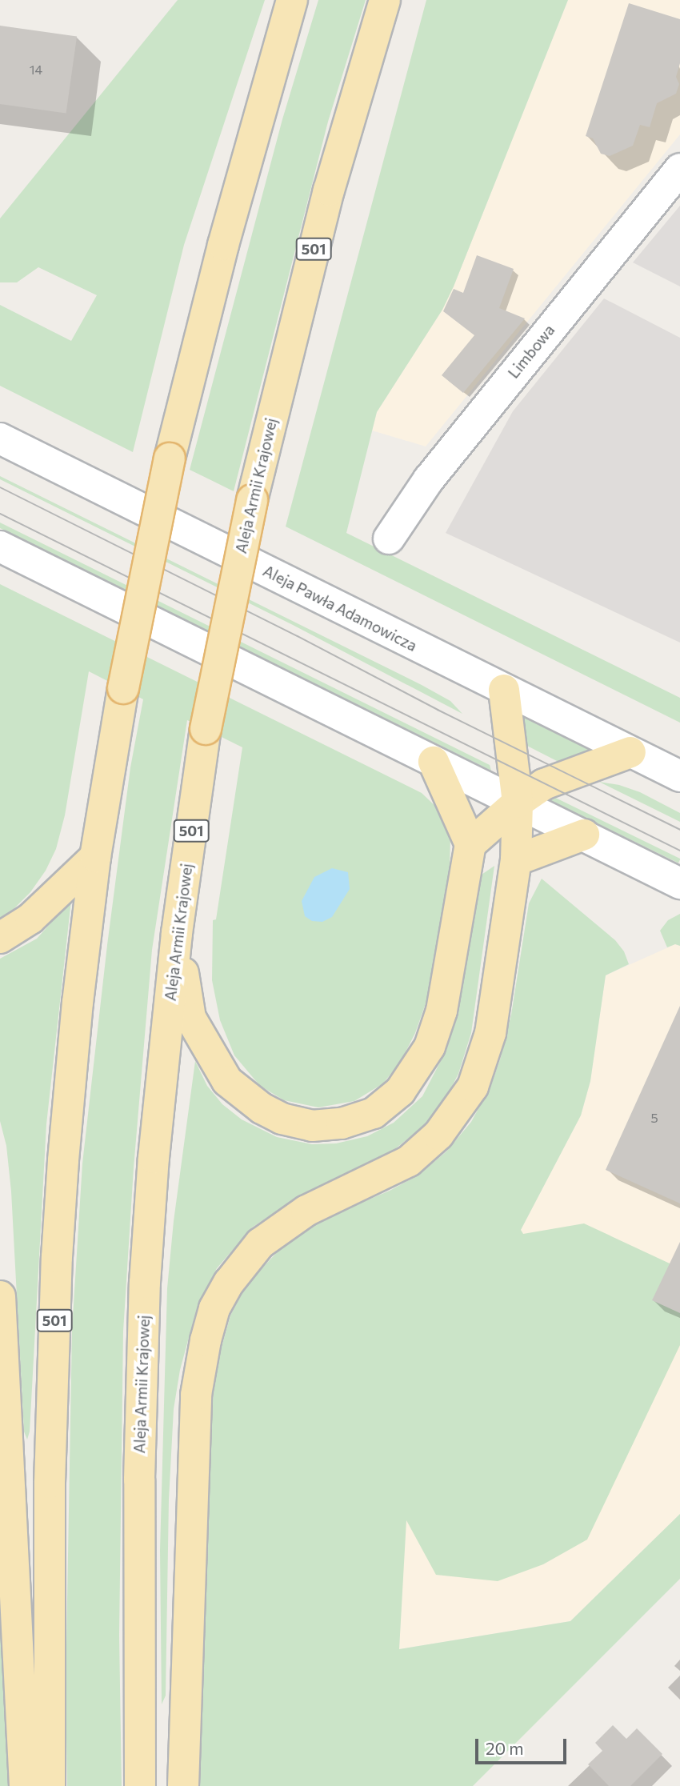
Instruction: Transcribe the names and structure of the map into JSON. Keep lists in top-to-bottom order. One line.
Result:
{"streets":{"main road":["501","Limbowa","Aleja Armii Krajowej","Aleja Pawła Adamowicza"]},"house_numbers":["14","5"],"scale_bar":"20 m"}
